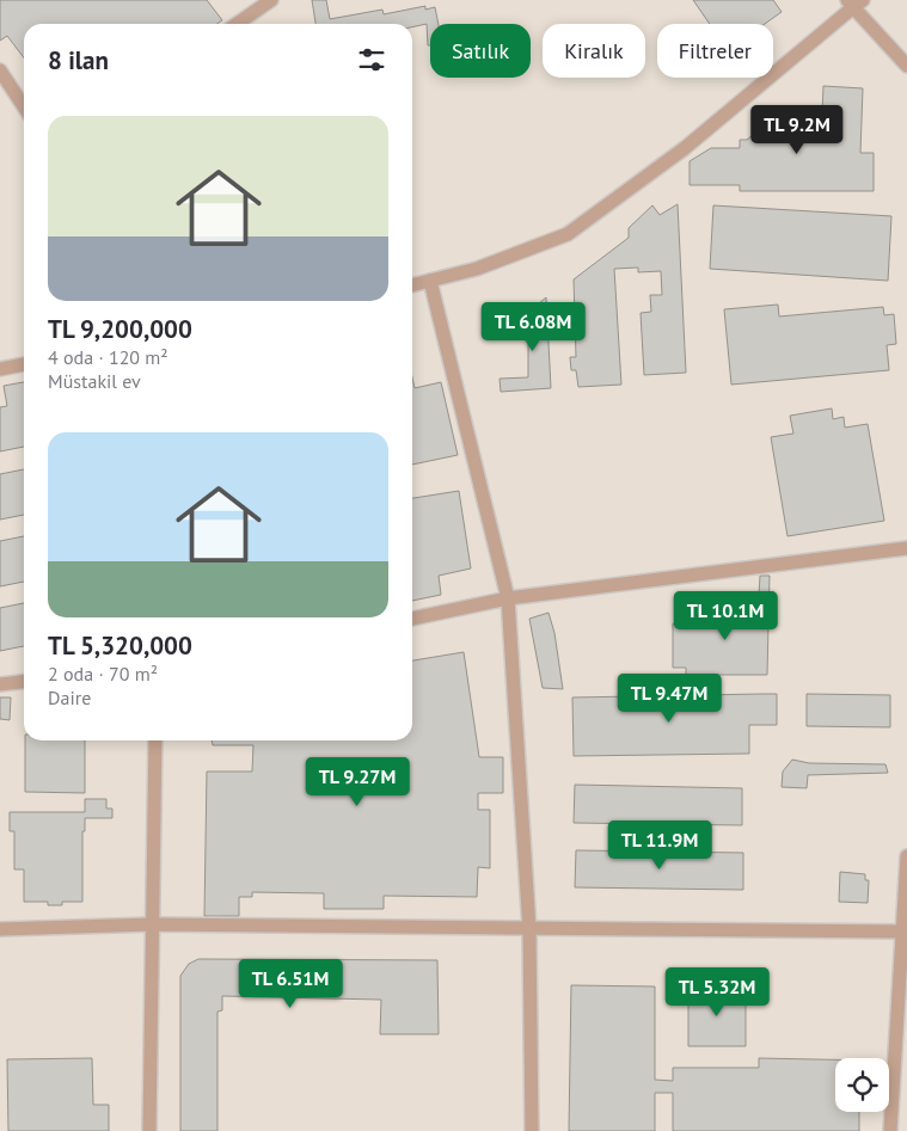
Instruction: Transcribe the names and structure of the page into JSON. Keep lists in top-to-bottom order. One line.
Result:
{"page":{"chip":["Satılık","Kiralık","Filtreler"],"heading":"8 ilan","list":[{"name":"TL 9,200,000","note":"4 oda · 120 m² · Müstakil ev"},{"name":"TL 5,320,000","note":"2 oda · 70 m² · Daire"}],"price":["TL 9.2M","TL 6.08M","TL 10.1M","TL 9.47M","TL 9.27M","TL 11.9M","TL 6.51M","TL 5.32M"]}}
